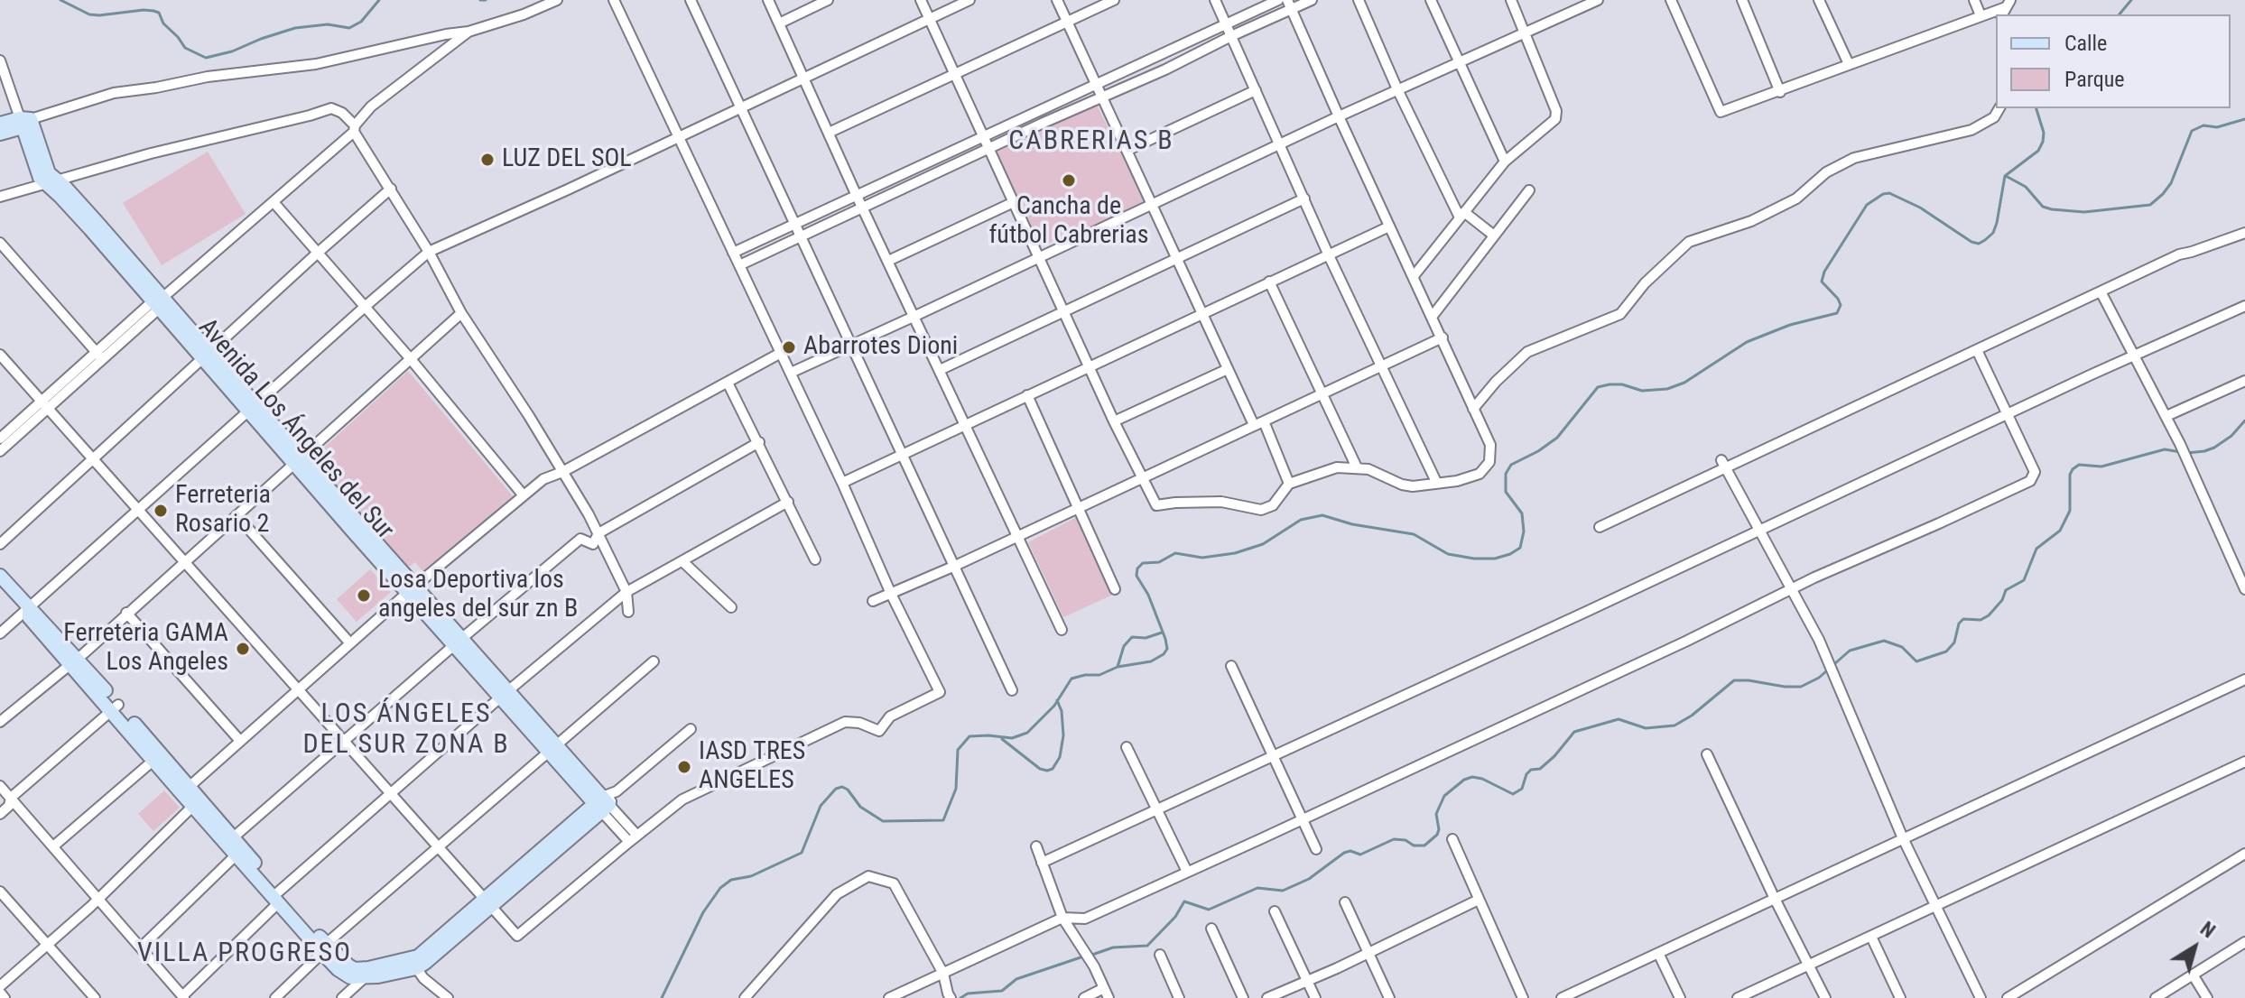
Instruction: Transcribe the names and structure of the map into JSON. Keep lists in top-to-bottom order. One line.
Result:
{"streets":{"street":["Avenida Los Ángeles del Sur"]},"districts":["CABRERIAS B","LOS ÁNGELES DEL SUR ZONA B","VILLA PROGRESO"],"places":["LUZ DEL SOL","Cancha de fútbol Cabrerias","Abarrotes Dioni","Ferreteria Rosario 2","Losa Deportiva los angeles del sur zn B","Ferreteria GAMA Los Angeles","IASD TRES ANGELES"],"legend":["Calle","Parque"],"north":"top right"}
